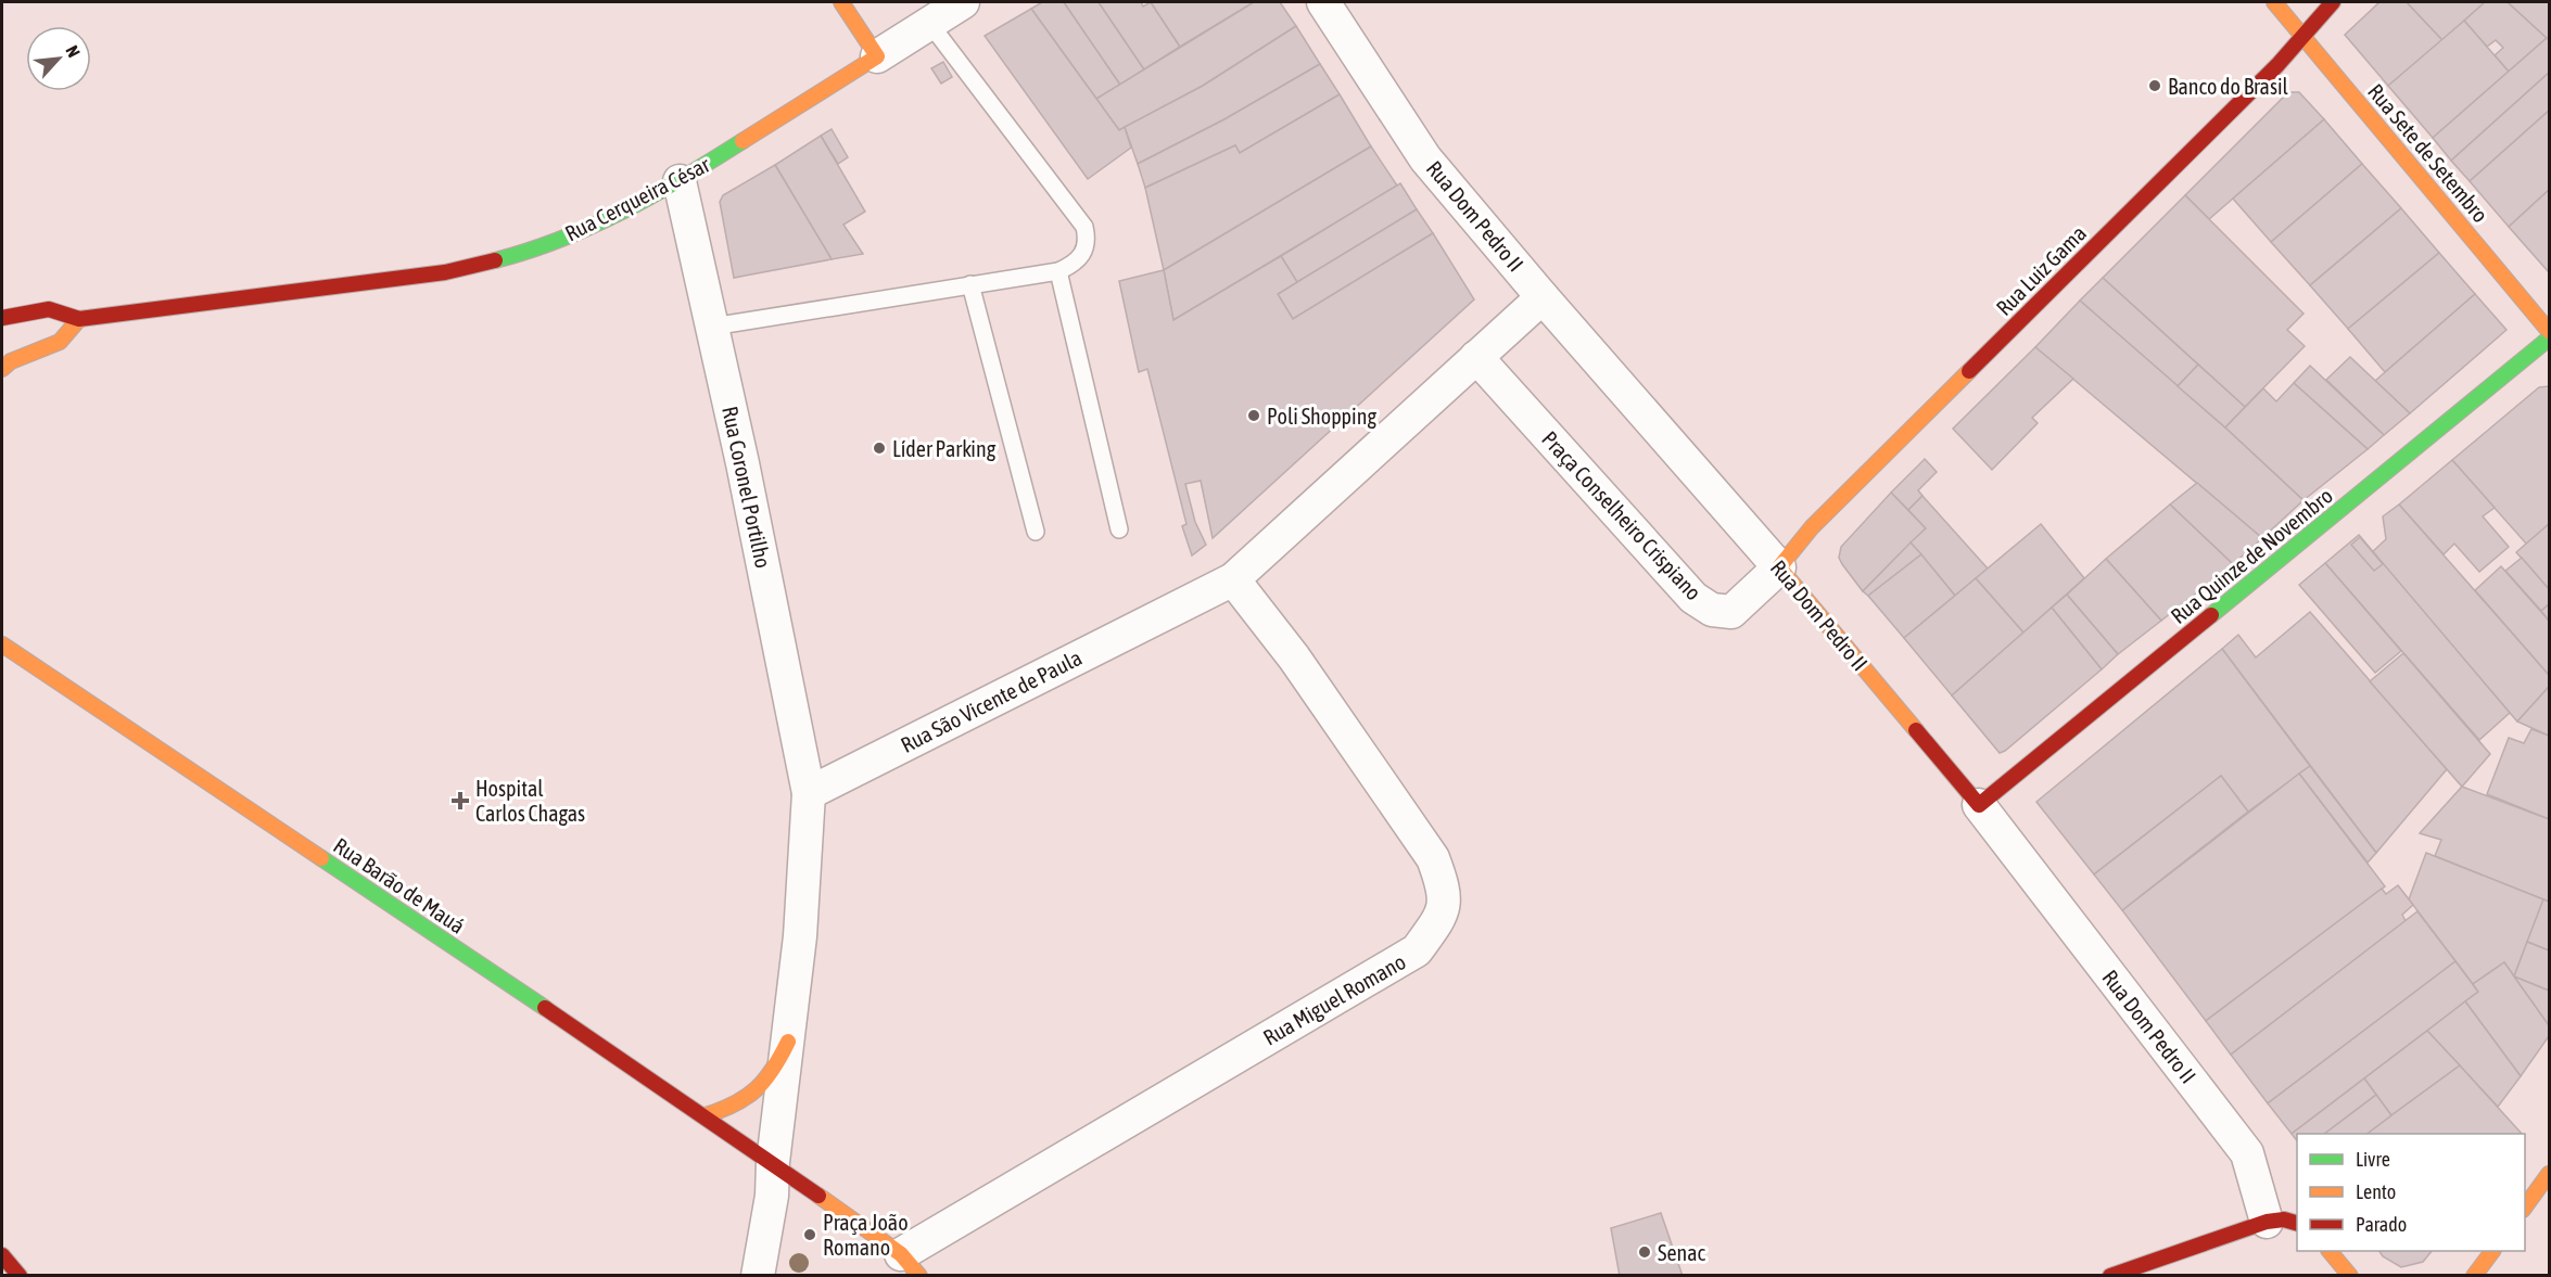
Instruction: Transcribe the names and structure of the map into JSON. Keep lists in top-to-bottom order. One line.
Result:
{"streets":{"street":["Rua Sete de Setembro","Rua Cerqueira César","Rua Dom Pedro II","Rua Luiz Gama","Rua Coronel Portilho","Praça Conselheiro Crispiano","Rua Quinze de Novembro","Rua São Vicente de Paula","Rua Barão de Mauá","Rua Miguel Romano"]},"crossings":[["Rua Sete de Setembro","Rua Luiz Gama"],["Rua Cerqueira César","Rua Coronel Portilho"],["Rua Dom Pedro II","Rua Luiz Gama"],["Rua Dom Pedro II","Praça Conselheiro Crispiano"],["Rua Dom Pedro II","Rua Quinze de Novembro"],["Rua Dom Pedro II","Rua São Vicente de Paula"],["Rua Luiz Gama","Praça Conselheiro Crispiano"],["Rua Coronel Portilho","Rua São Vicente de Paula"],["Praça Conselheiro Crispiano","Rua São Vicente de Paula"],["Rua São Vicente de Paula","Rua Miguel Romano"]],"places":{"other":["Banco do Brasil","Poli Shopping","Líder Parking","Praça João Romano","Senac"],"health":["Hospital Carlos Chagas"]},"legend":["Livre","Lento","Parado"],"north":"top right"}
